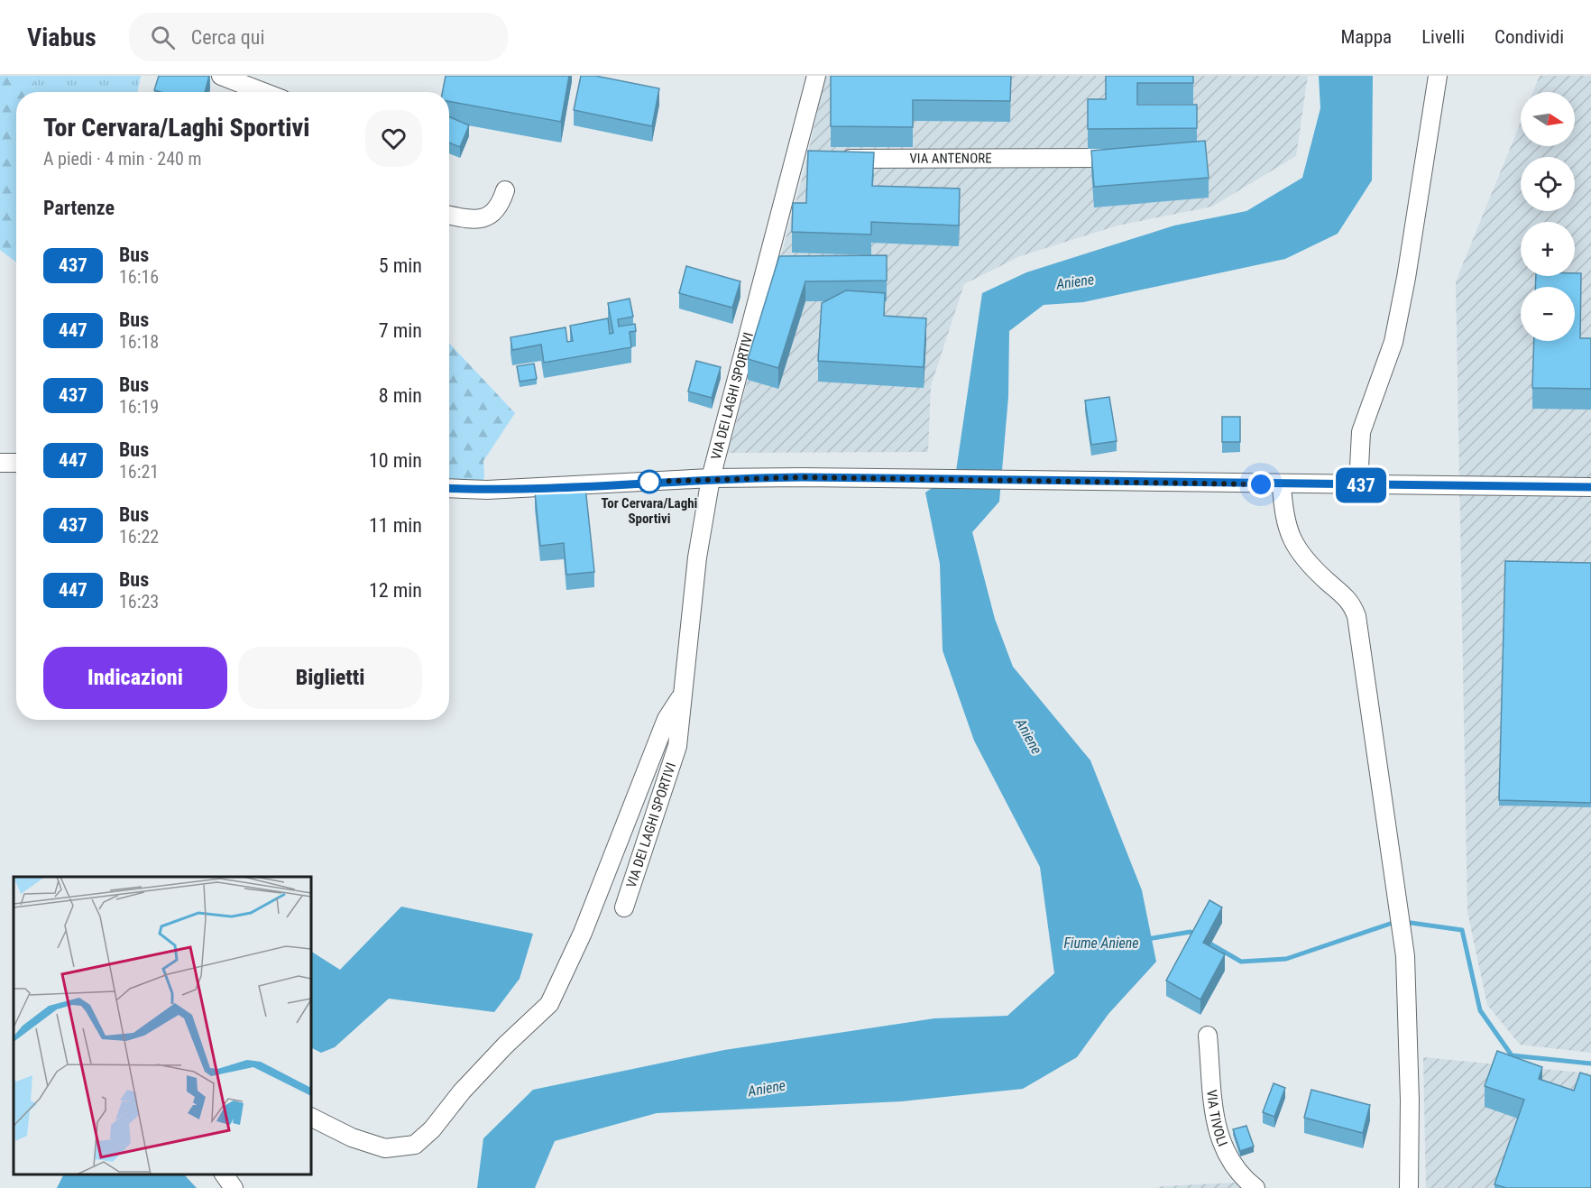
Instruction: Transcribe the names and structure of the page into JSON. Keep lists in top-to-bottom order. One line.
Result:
{"streets":{"street":["VIA ANTENORE","VIA DEI LAGHI SPORTIVI","VIA TIVOLI"]},"water":["Aniene","Fiume Aniene"],"places":["Tor Cervara/Laghi Sportivi"],"lines":["bus line 437"],"north":"right","page":{"header":"Viabus","search":"Cerca qui","nav":["Mappa","Livelli","Condividi"],"on_map":"437","map_buttons":["+","−"],"heading":[["Tor Cervara/Laghi Sportivi","A piedi · 4 min · 240 m"],"Partenze"],"list":[{"mark":"437","name":"Bus","note":"16:16","value":"5 min"},{"mark":"447","name":"Bus","note":"16:18","value":"7 min"},{"mark":"437","name":"Bus","note":"16:19","value":"8 min"},{"mark":"447","name":"Bus","note":"16:21","value":"10 min"},{"mark":"437","name":"Bus","note":"16:22","value":"11 min"},{"mark":"447","name":"Bus","note":"16:23","value":"12 min"}],"buttons":["Indicazioni","Biglietti"]}}
